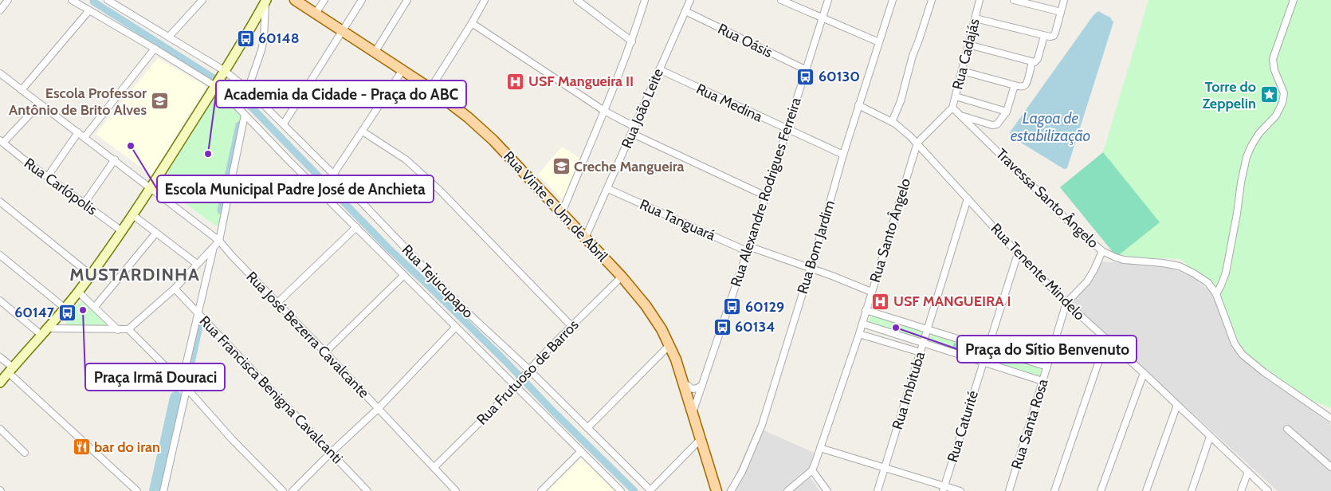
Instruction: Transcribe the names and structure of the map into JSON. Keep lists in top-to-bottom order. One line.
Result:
{"streets":{"main road":["Rua Vinte e Um de Abril"],"street":["Rua Oásis","Rua Cadajás","Rua Medina","Rua João Leite","Rua Carlópolis","Rua Alexandre Rodrigues Ferreira","Travessa Santo Ângelo","Rua Tanguará","Rua Santo Ângelo","Rua Bom Jardim","Rua Tenente Mindelo","Rua Tejucupapo","Rua José Bezerra Cavalcante","Rua Frutuoso de Barros","Rua Francisca Benigna Cavalcanti","Rua Imbituba","Rua Santa Rosa","Rua Caturité"]},"crossings":[["Rua Oásis","Rua João Leite"],["Rua Oásis","Rua Alexandre Rodrigues Ferreira"],["Rua Cadajás","Travessa Santo Ângelo"],["Rua Cadajás","Rua Santo Ângelo"],["Rua Medina","Rua João Leite"],["Rua Medina","Rua Alexandre Rodrigues Ferreira"],["Rua Medina","Rua Bom Jardim"],["Rua João Leite","Rua Vinte e Um de Abril"],["Rua João Leite","Rua Tanguará"],["Rua Alexandre Rodrigues Ferreira","Rua Vinte e Um de Abril"],["Rua Alexandre Rodrigues Ferreira","Rua Tanguará"],["Travessa Santo Ângelo","Rua Santo Ângelo"],["Travessa Santo Ângelo","Rua Santa Rosa"],["Rua Vinte e Um de Abril","Rua Frutuoso de Barros"],["Rua Tanguará","Rua Santo Ângelo"],["Rua Tanguará","Rua Bom Jardim"],["Rua Santo Ângelo","Rua Tenente Mindelo"],["Rua Bom Jardim","Rua Tenente Mindelo"],["Rua Tenente Mindelo","Rua Imbituba"],["Rua Tenente Mindelo","Rua Santa Rosa"],["Rua Tejucupapo","Rua Frutuoso de Barros"],["Rua José Bezerra Cavalcante","Rua Frutuoso de Barros"]],"districts":["MUSTARDINHA"],"water":["Lagoa de estabilização"],"places":{"bus stop":["60148","60130","60129","60147","60134"],"hospital":["USF Mangueira II","USF MANGUEIRA I"],"place":["Torre do Zeppelin"],"school or university":["Escola Professor Antônio de Brito Alves","Creche Mangueira"],"other":["Escola Municipal Padre José de Anchieta","Academia da Cidade - Praça do ABC","Praça Irmã Douraci","Praça do Sítio Benvenuto"],"restaurant":["bar do iran"]}}
